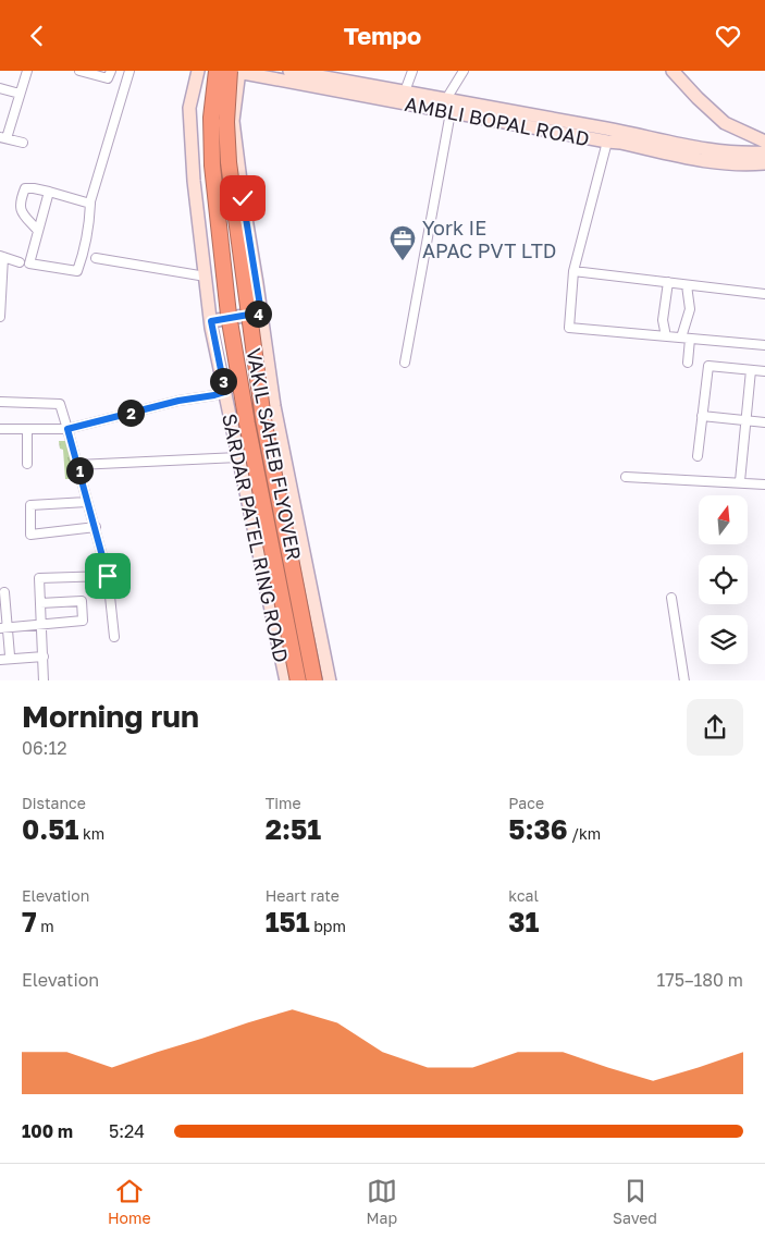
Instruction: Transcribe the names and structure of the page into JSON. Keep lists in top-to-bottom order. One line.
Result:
{"streets":{"highway":["VAKIL SAHEB FLYOVER"],"street":["AMBLI BOPAL ROAD","SARDAR PATEL RING ROAD"]},"crossings":[["AMBLI BOPAL ROAD","VAKIL SAHEB FLYOVER"]],"places":{"office":["York IE APAC PVT LTD"]},"north":"top","page":{"header":"Tempo","pins":["4","3","2","1"],"heading":["Morning run","06:12"],"stats":[["Distance","0.51 km"],["Time","2:51"],["Pace","5:36 /km"],["Elevation","7 m"],["Heart rate","151 bpm"],["kcal","31"]],"chart":["Elevation","175–180 m"],"list":[{"name":"100 m","note":"5:24"}],"tabs":["Home","Map","Saved"]}}
